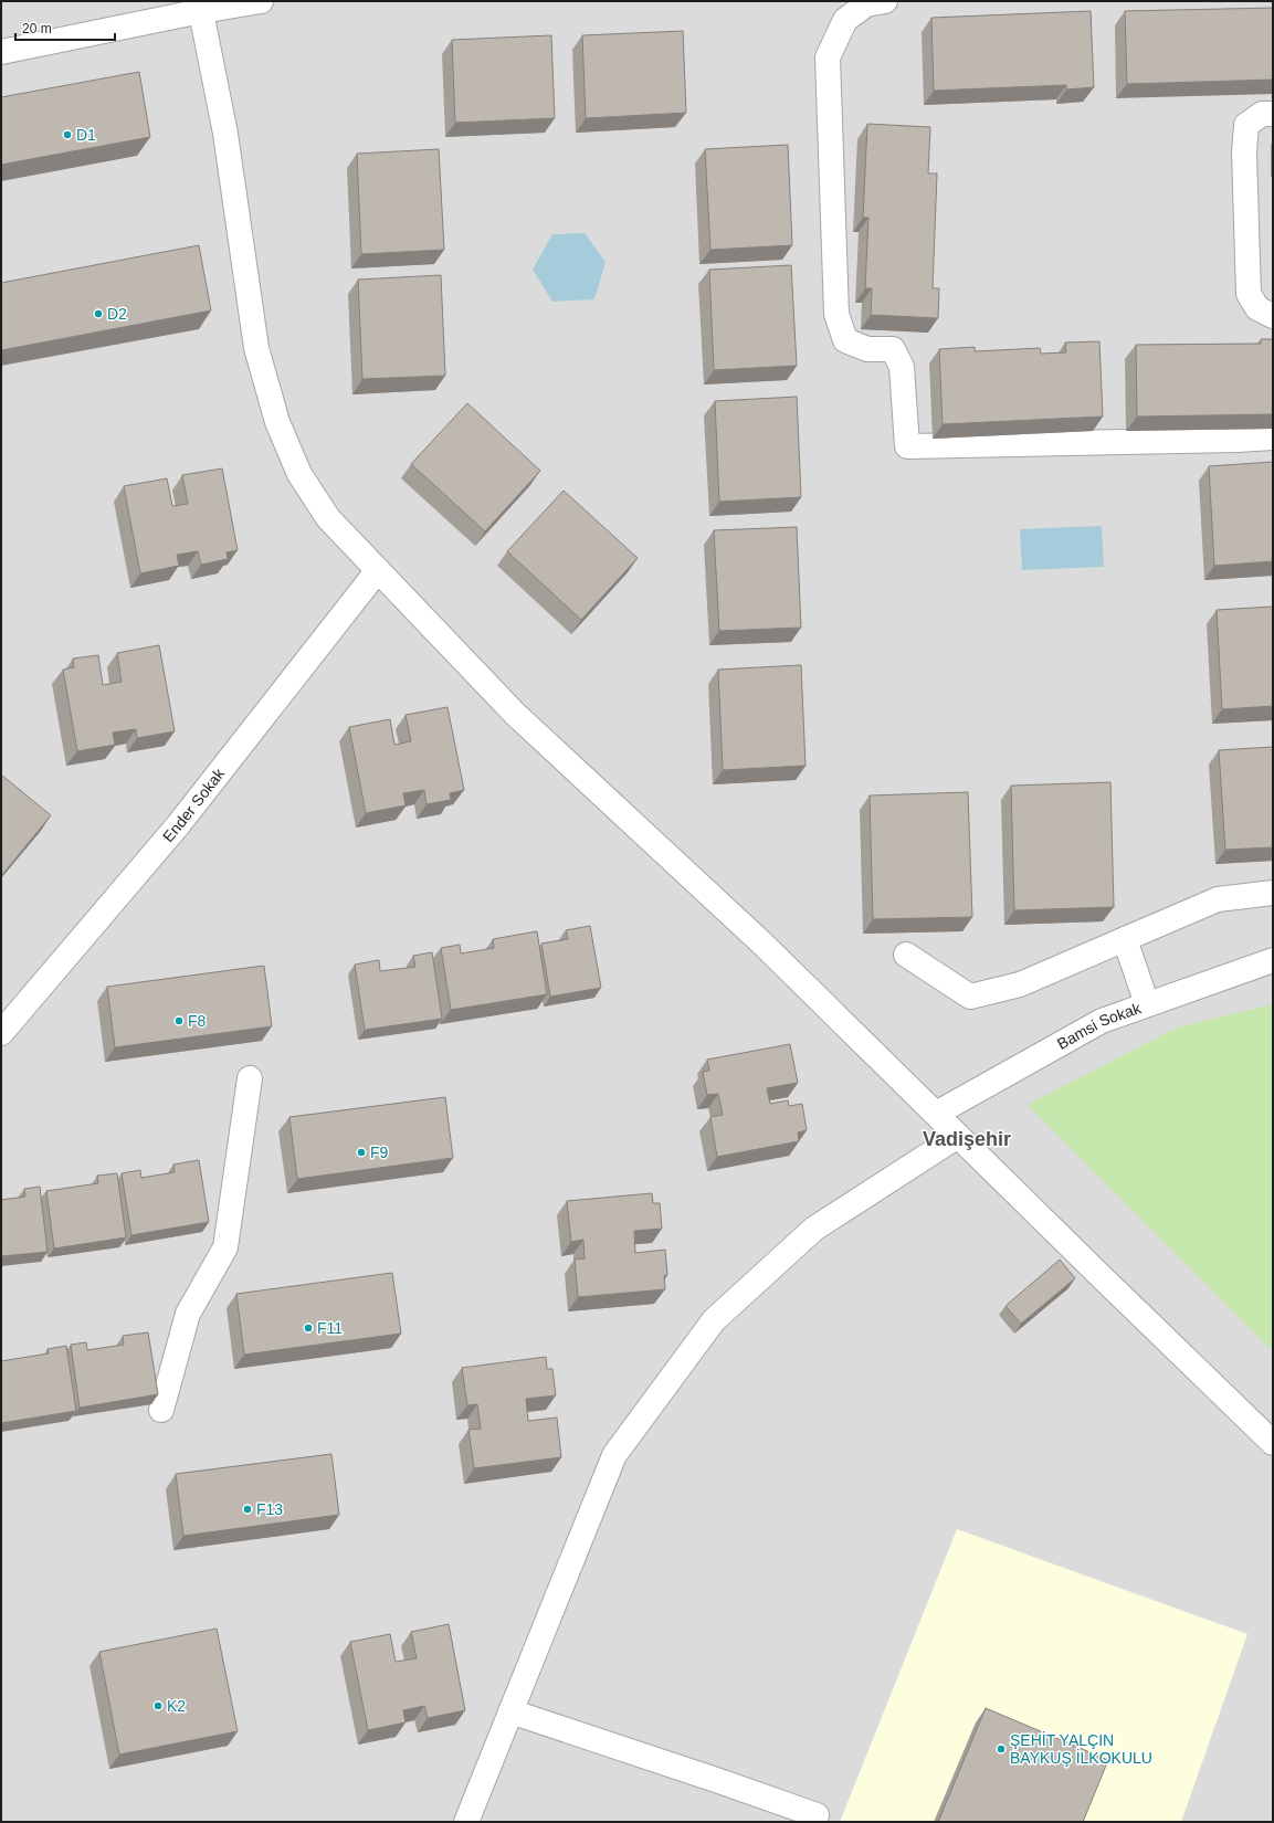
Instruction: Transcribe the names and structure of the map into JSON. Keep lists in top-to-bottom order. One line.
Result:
{"streets":{"street":["Ender Sokak","Bamsi Sokak"]},"districts":["Vadişehir"],"places":["D1","D2","F8","F9","F11","F13","K2","ŞEHİT YALÇIN BAYKUŞ İLKOKULU"],"scale_bar":"20 m"}
